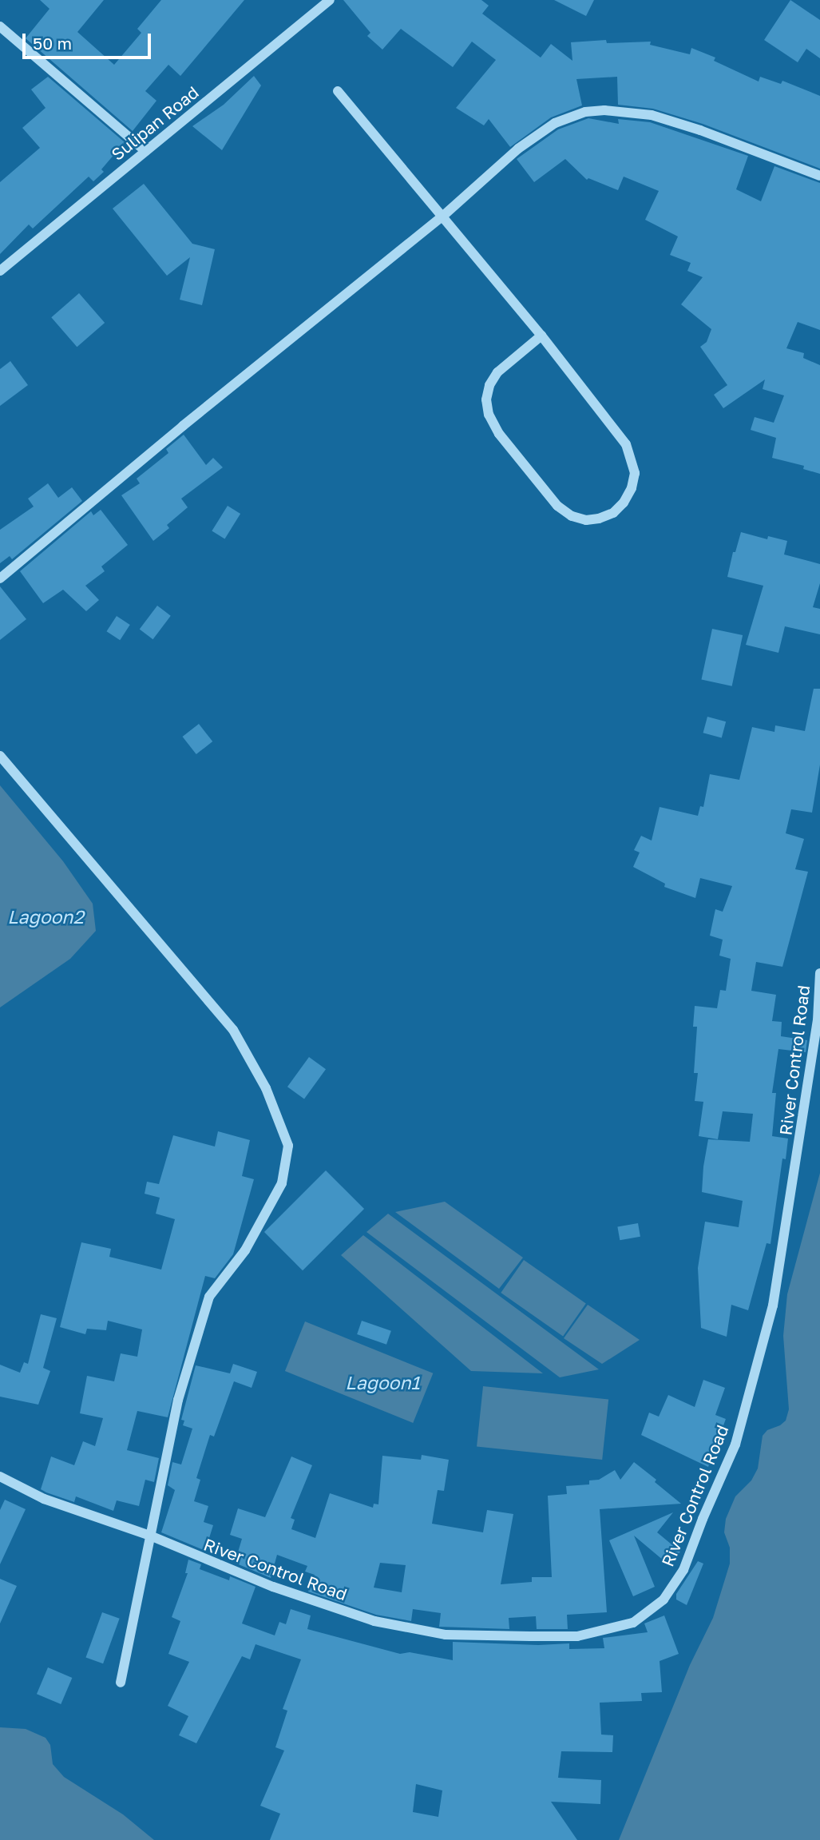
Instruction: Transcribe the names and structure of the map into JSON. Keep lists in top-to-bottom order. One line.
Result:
{"streets":{"street":["Sulipan Road","River Control Road"]},"water":["Lagoon2","Lagoon1"],"scale_bar":"50 m"}
